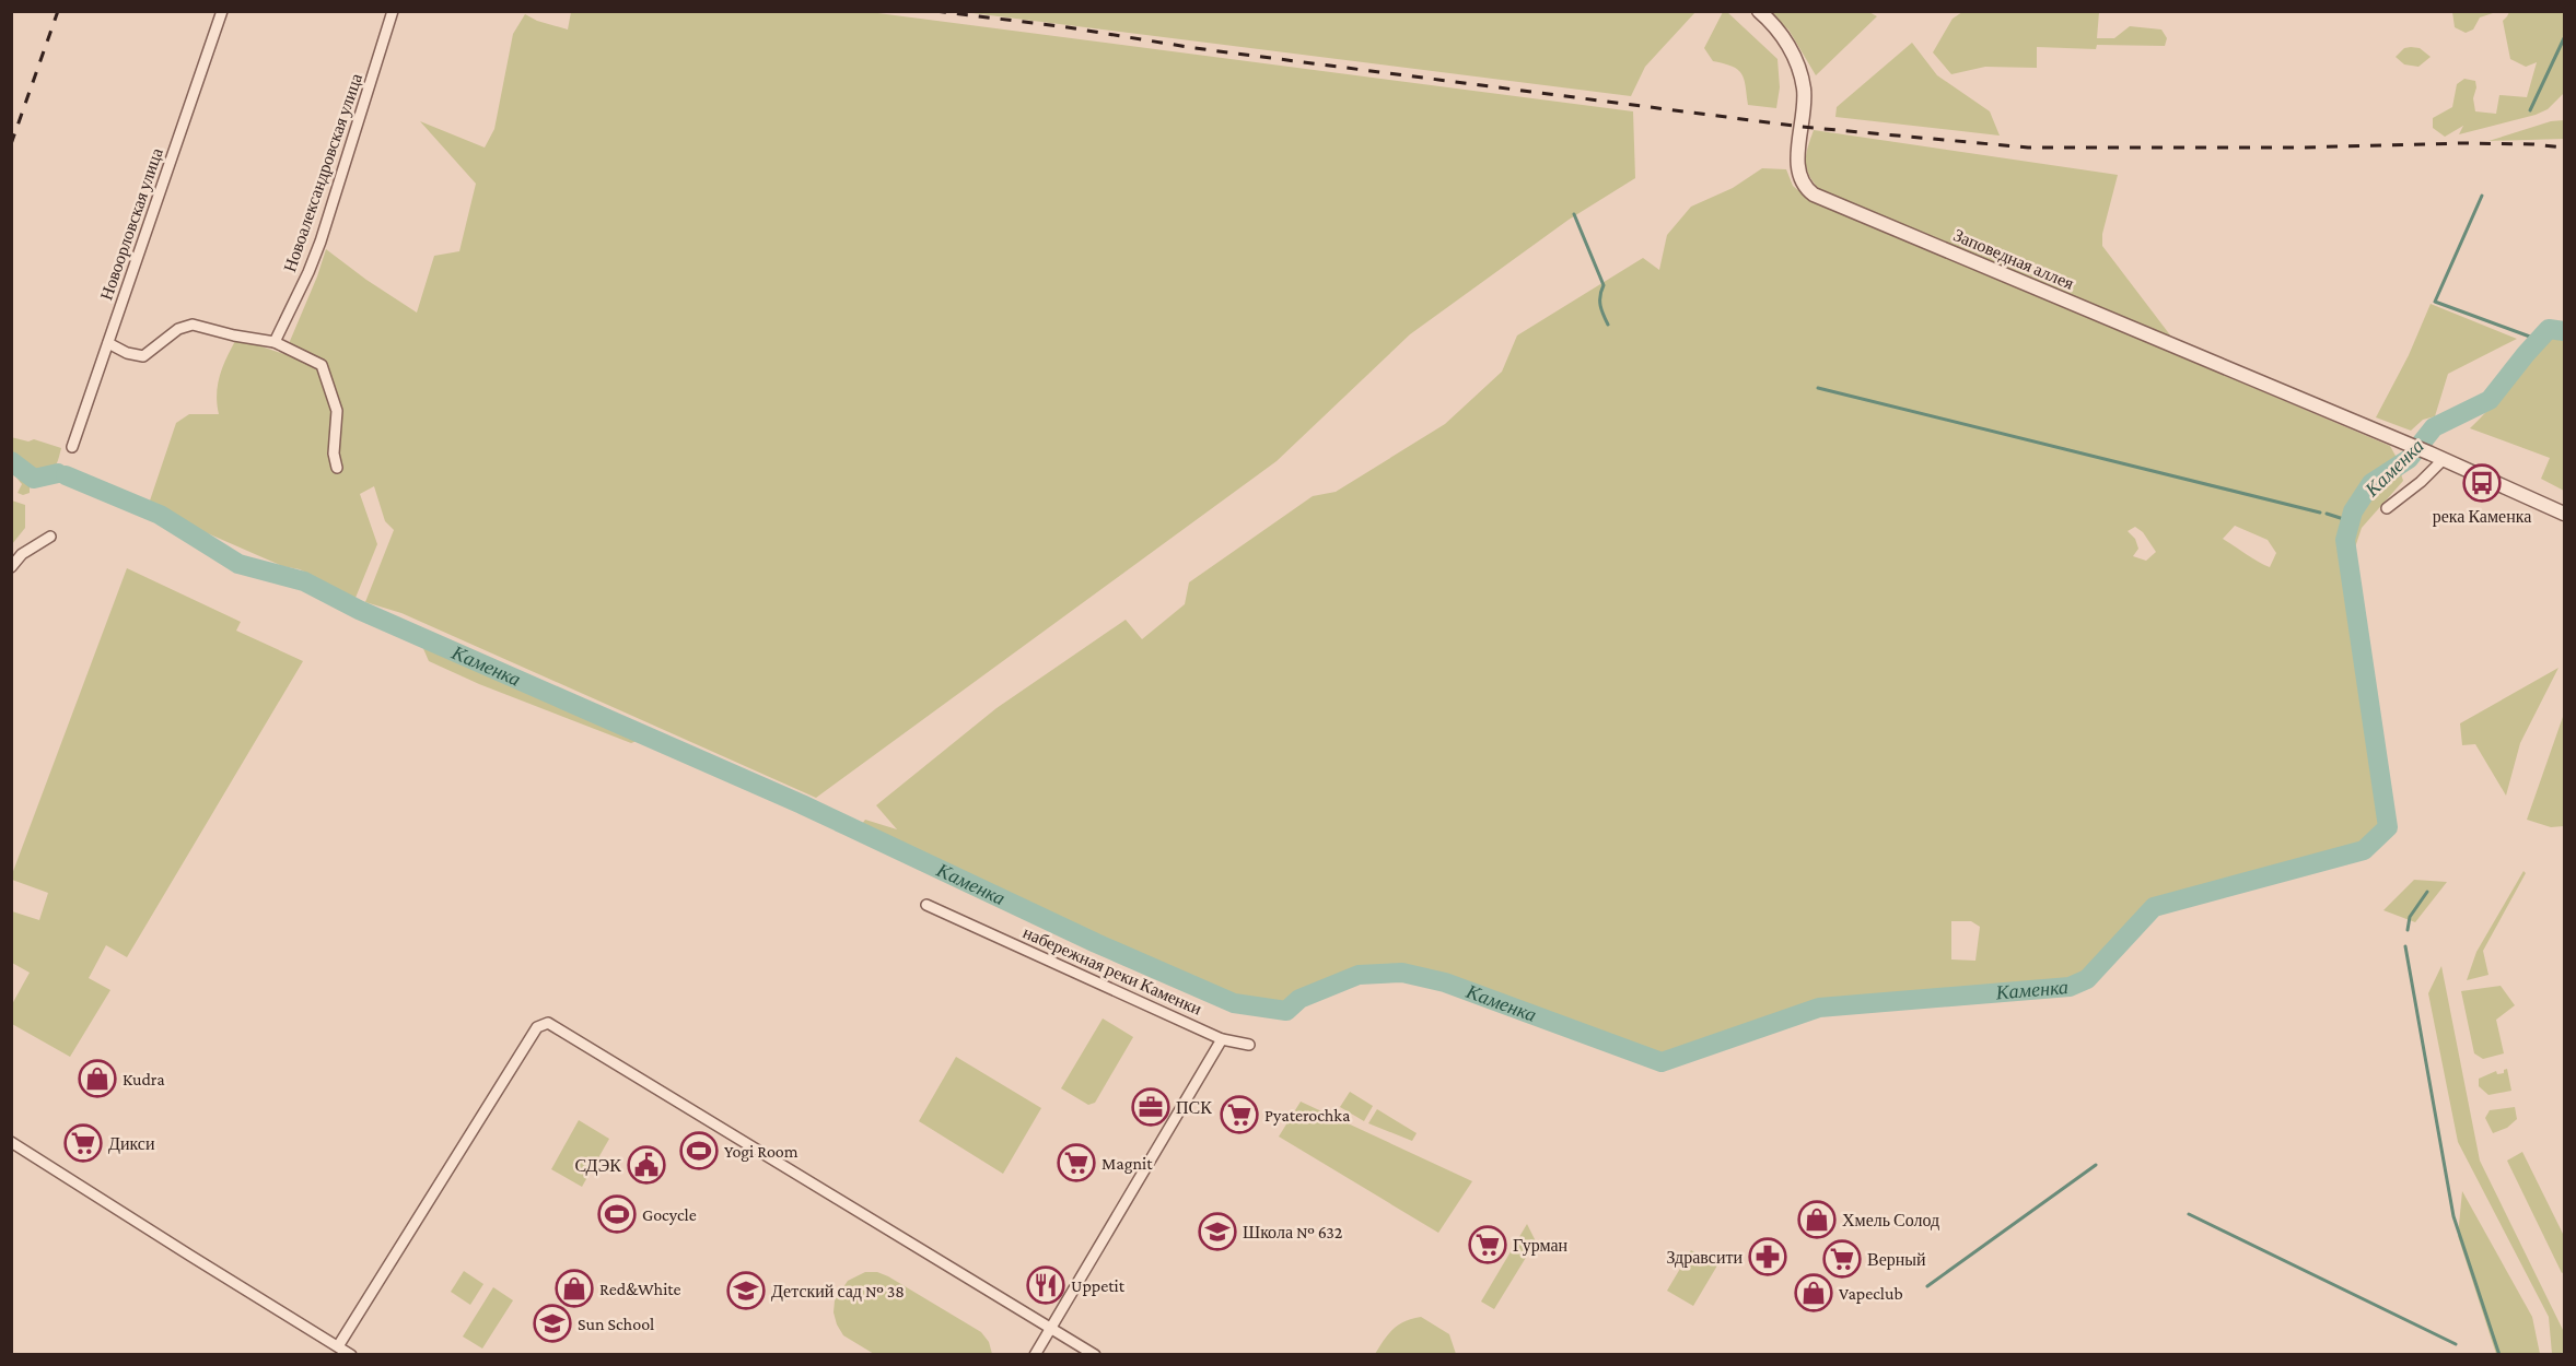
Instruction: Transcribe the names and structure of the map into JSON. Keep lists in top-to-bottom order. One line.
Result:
{"streets":{"street":["Новоалександровская улица","Новоорловская улица","Заповедная аллея","набережная реки Каменки"]},"water":["Каменка"],"places":{"bus stop":["река Каменка"],"shop":["Kudra","Хмель Солод","Red&White","Vapeclub"],"office":["ПСК"],"supermarket":["Pyaterochka","Дикси","Magnit","Гурман","Верный"],"sports":["Yogi Room","Gocycle"],"public building":["СДЭК"],"school or university":["Школа № 632","Детский сад № 38","Sun School"],"pharmacy":["Здравсити"],"restaurant":["Uppetit"]}}
